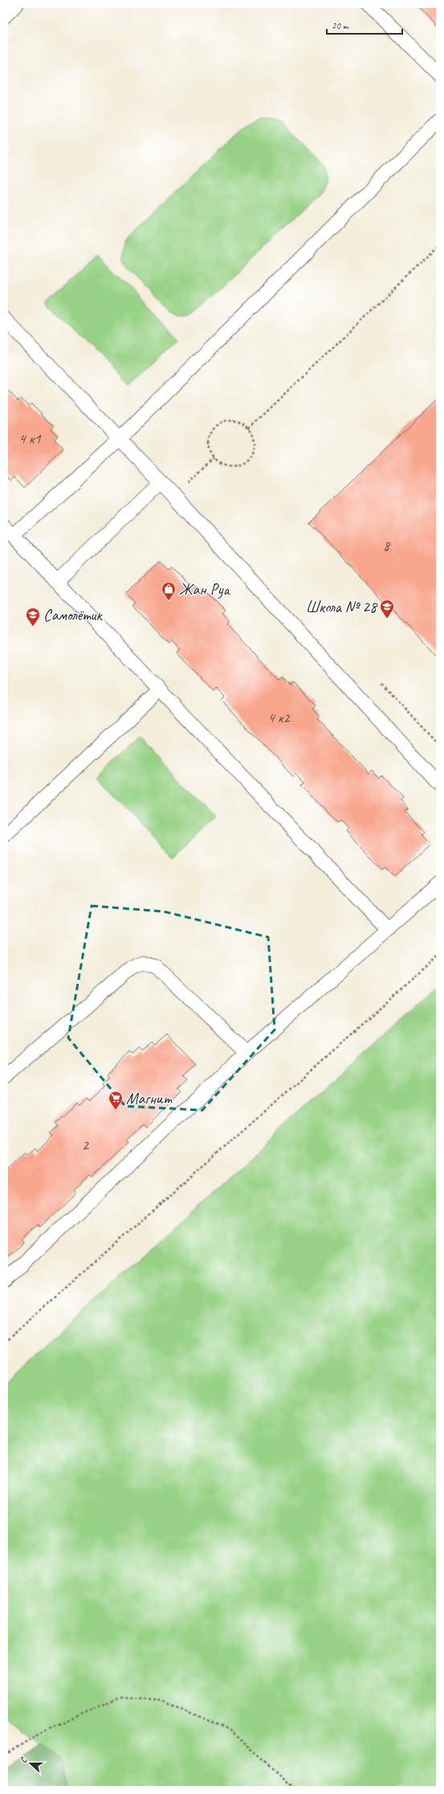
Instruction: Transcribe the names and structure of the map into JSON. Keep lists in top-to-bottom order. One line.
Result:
{"places":{"shop":["Жан Руа"],"school or university":["Школа № 28","Самолётик"],"supermarket":["Магнит"]},"house_numbers":["4 к1","8","4 к2","2"],"scale_bar":"20 m","north":"left"}
